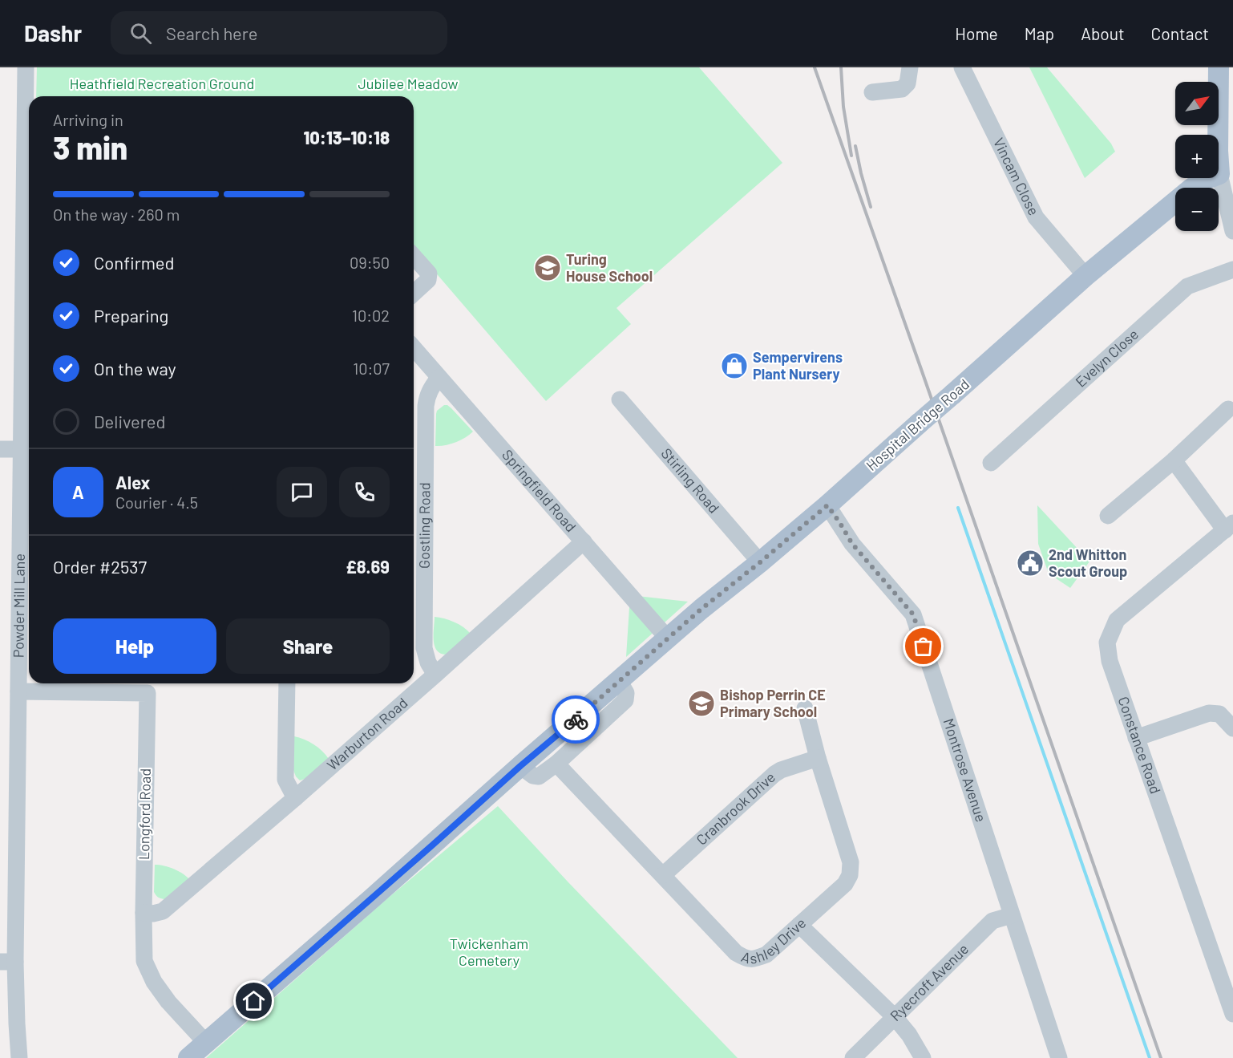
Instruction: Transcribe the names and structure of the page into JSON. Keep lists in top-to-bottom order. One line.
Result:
{"streets":{"main road":["Hospital Bridge Road"],"street":["Vincam Close","Evelyn Close","Stirling Road","Springfield Road","Gostling Road","Powder Mill Lane","Warburton Road","Constance Road","Montrose Avenue","Cranbrook Drive","Longford Road","Ashley Drive","Ryecroft Avenue"]},"crossings":[["Vincam Close","Hospital Bridge Road"],["Hospital Bridge Road","Stirling Road"],["Hospital Bridge Road","Springfield Road"],["Hospital Bridge Road","Montrose Avenue"],["Hospital Bridge Road","Longford Road"],["Springfield Road","Gostling Road"],["Springfield Road","Warburton Road"],["Gostling Road","Warburton Road"],["Powder Mill Lane","Longford Road"],["Warburton Road","Longford Road"],["Montrose Avenue","Ryecroft Avenue"],["Cranbrook Drive","Ashley Drive"]],"parks":["Heathfield Recreation Ground","Jubilee Meadow","Twickenham Cemetery"],"places":{"school or university":["Turing House School","Bishop Perrin CE Primary School"],"shop":["Sempervirens Plant Nursery"],"public building":["2nd Whitton Scout Group"]},"north":"top right","page":{"header":"Dashr","search":"Search here","nav":["Home","Map","About","Contact"],"map_buttons":["+","−"],"heading":["3 min","Arriving in","10:13–10:18"],"panel":["Alex","Courier · 4.5","Order #2537","£8.69"],"bar":"On the way · 260 m","list":[["Confirmed","09:50"],["Preparing","10:02"],["On the way","10:07"],"Delivered"],"round":"A","buttons":["Help","Share"]}}
